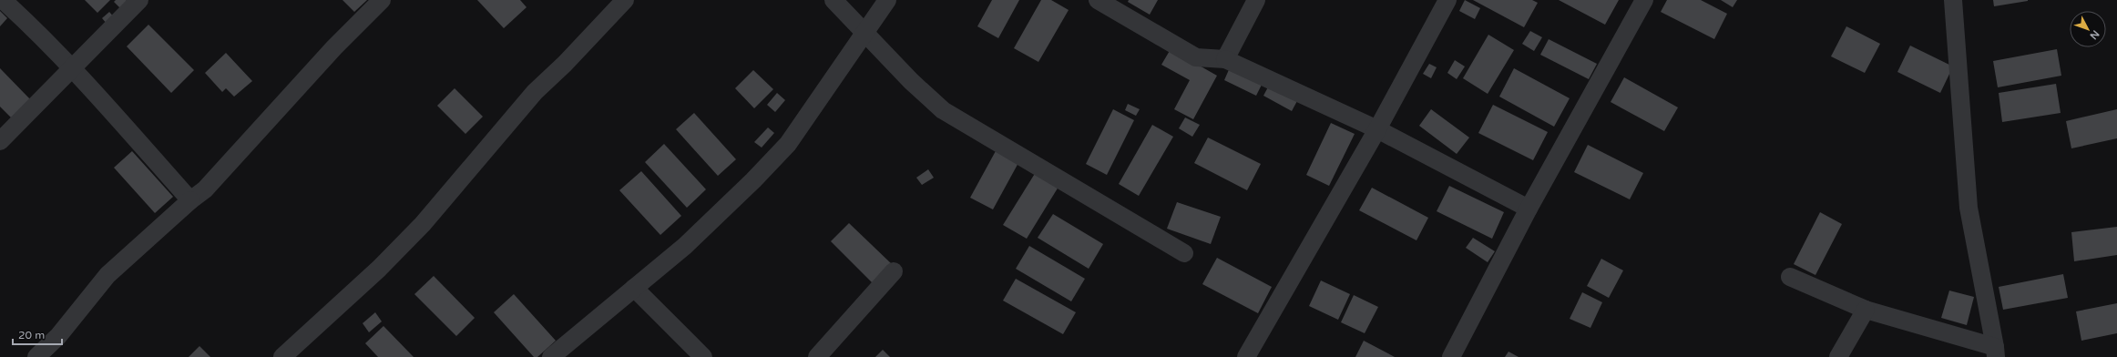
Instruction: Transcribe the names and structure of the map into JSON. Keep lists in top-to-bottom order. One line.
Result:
{"scale_bar":"20 m","north":"bottom right"}
